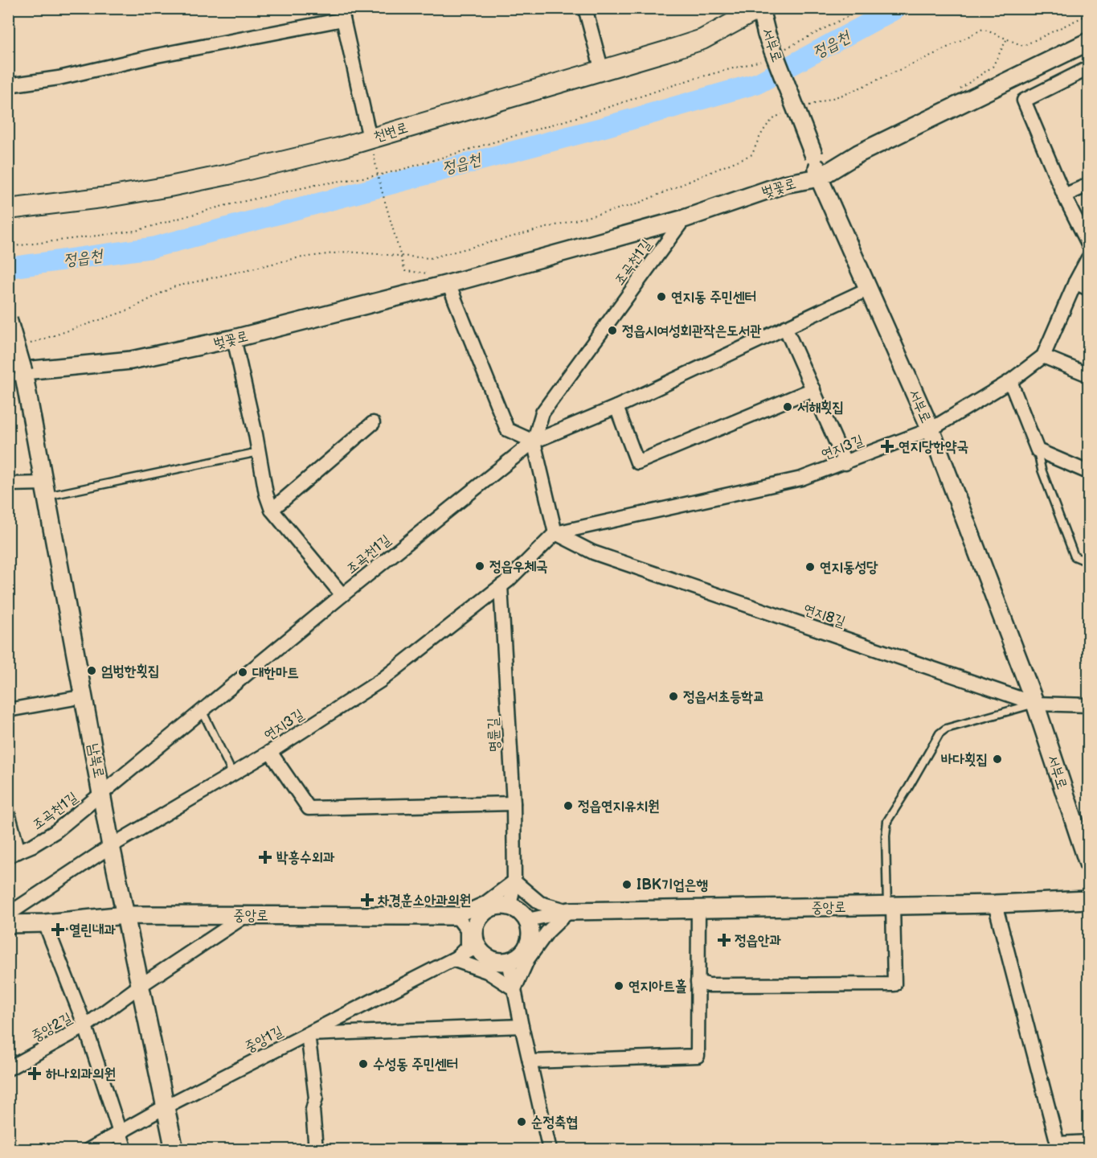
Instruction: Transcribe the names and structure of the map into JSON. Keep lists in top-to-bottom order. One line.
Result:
{"streets":{"main road":["천변로"],"street":["서부로","벚꽃로","조곡천1길","연지3길","연지8길","명륜길","남북로","중앙로","중앙2길","중앙1길"]},"crossings":[["서부로","천변로"],["서부로","벚꽃로"],["서부로","연지3길"],["서부로","연지8길"],["벚꽃로","조곡천1길"],["벚꽃로","남북로"],["조곡천1길","남북로"],["연지3길","연지8길"],["연지3길","명륜길"],["연지3길","남북로"],["명륜길","중앙1길"],["남북로","중앙로"],["남북로","중앙2길"],["남북로","중앙1길"],["중앙로","중앙2길"],["중앙2길","중앙1길"]],"water":["정읍천"],"places":{"other":["연지동 주민센터","정읍시여성회관작은도서관","서해횟집","정읍우체국","연지동성당","엄벙한횟집","대한마트","정읍서초등학교","바다횟집","정읍연지유치원","IBK기업은행","연지아트홀","수성동 주민센터","순정축협"],"health":["연지당한약국","박흥수외과","차경훈소아과의원","열린내과","정읍안과","하나외과의원"]}}
